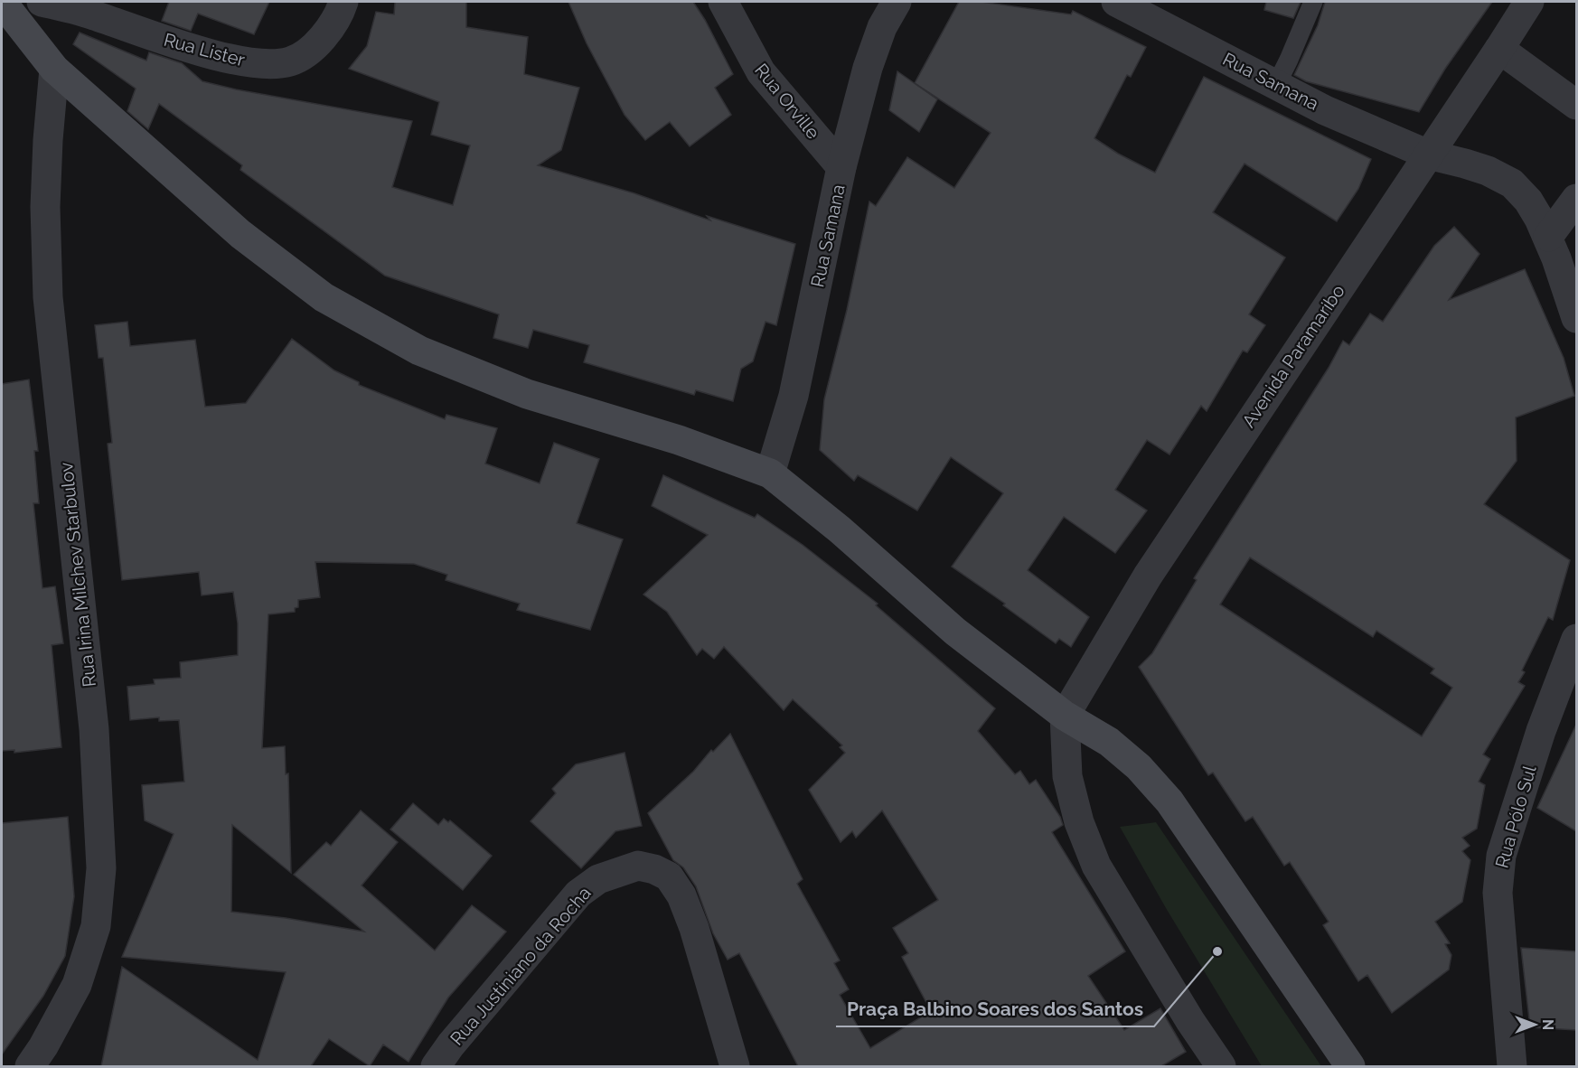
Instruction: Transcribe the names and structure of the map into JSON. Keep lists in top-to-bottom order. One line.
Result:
{"streets":{"street":["Rua Lister","Rua Samana","Rua Orville","Avenida Paramaribo","Rua Irina Milchev Starbulov","Rua Pólo Sul","Rua Justiniano da Rocha"]},"crossings":[["Rua Samana","Rua Orville"],["Rua Samana","Avenida Paramaribo"]],"places":["Praça Balbino Soares dos Santos"],"north":"right"}
